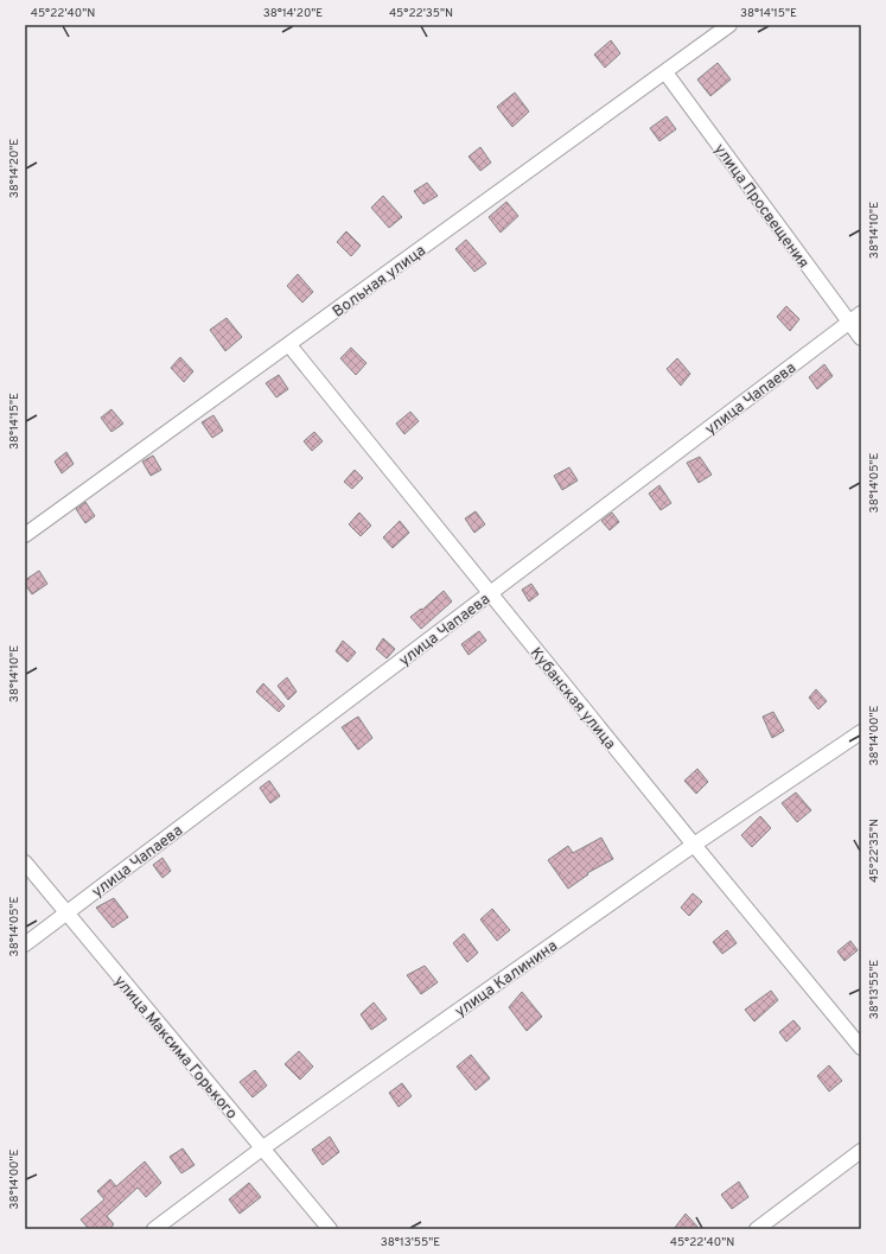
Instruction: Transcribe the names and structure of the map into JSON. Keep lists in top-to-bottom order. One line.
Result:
{"streets":{"street":["улица Просвещения","Вольная улица","улица Чапаева","Кубанская улица","улица Калинина","улица Максима Горького"]},"crossings":[["улица Просвещения","Вольная улица"],["улица Просвещения","улица Чапаева"],["Вольная улица","Кубанская улица"],["улица Чапаева","Кубанская улица"],["улица Чапаева","улица Максима Горького"],["Кубанская улица","улица Калинина"],["улица Калинина","улица Максима Горького"]],"coordinates":["45°22'40\"N","38°14'20\"E","45°22'35\"N","38°14'15\"E","38°14'10\"E","38°14'05\"E","38°14'00\"E","38°13'55\"E"]}
